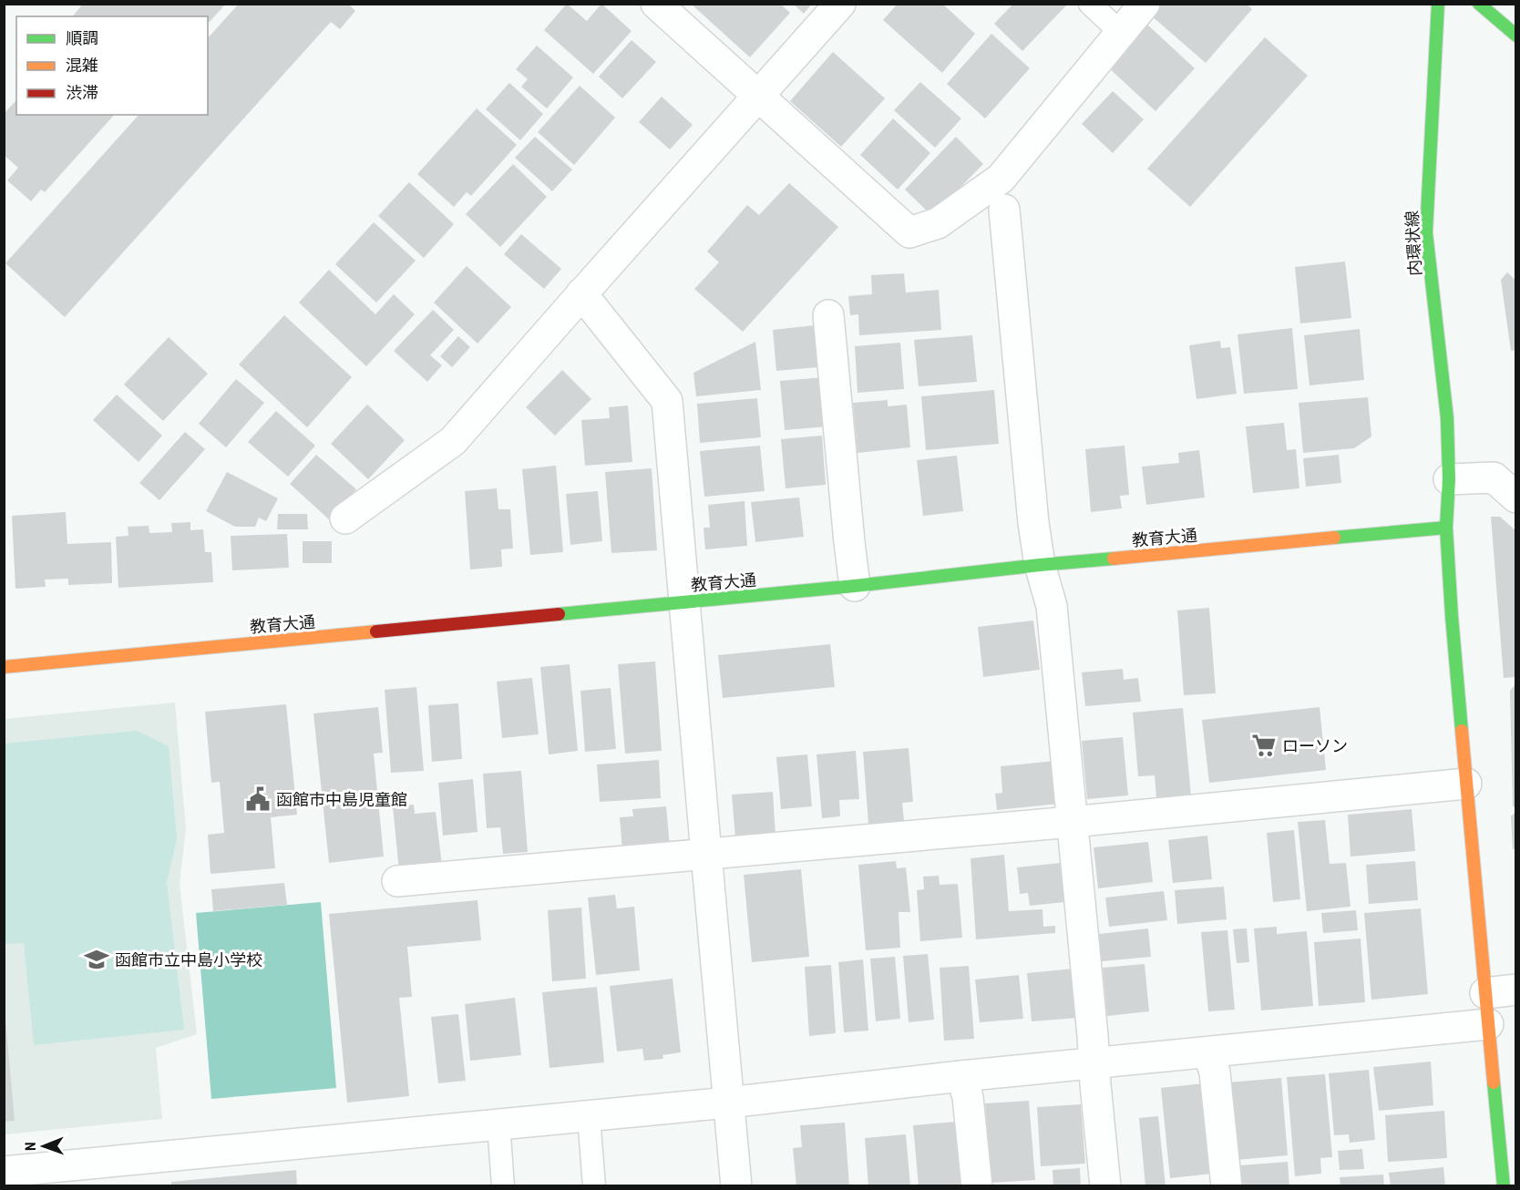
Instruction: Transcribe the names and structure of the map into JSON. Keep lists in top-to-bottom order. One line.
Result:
{"streets":{"street":["内環状線","教育大通"]},"crossings":[["内環状線","教育大通"]],"places":{"supermarket":["ローソン"],"public building":["函館市中島児童館"],"school or university":["函館市立中島小学校"]},"legend":["順調","混雑","渋滞"],"north":"left"}
